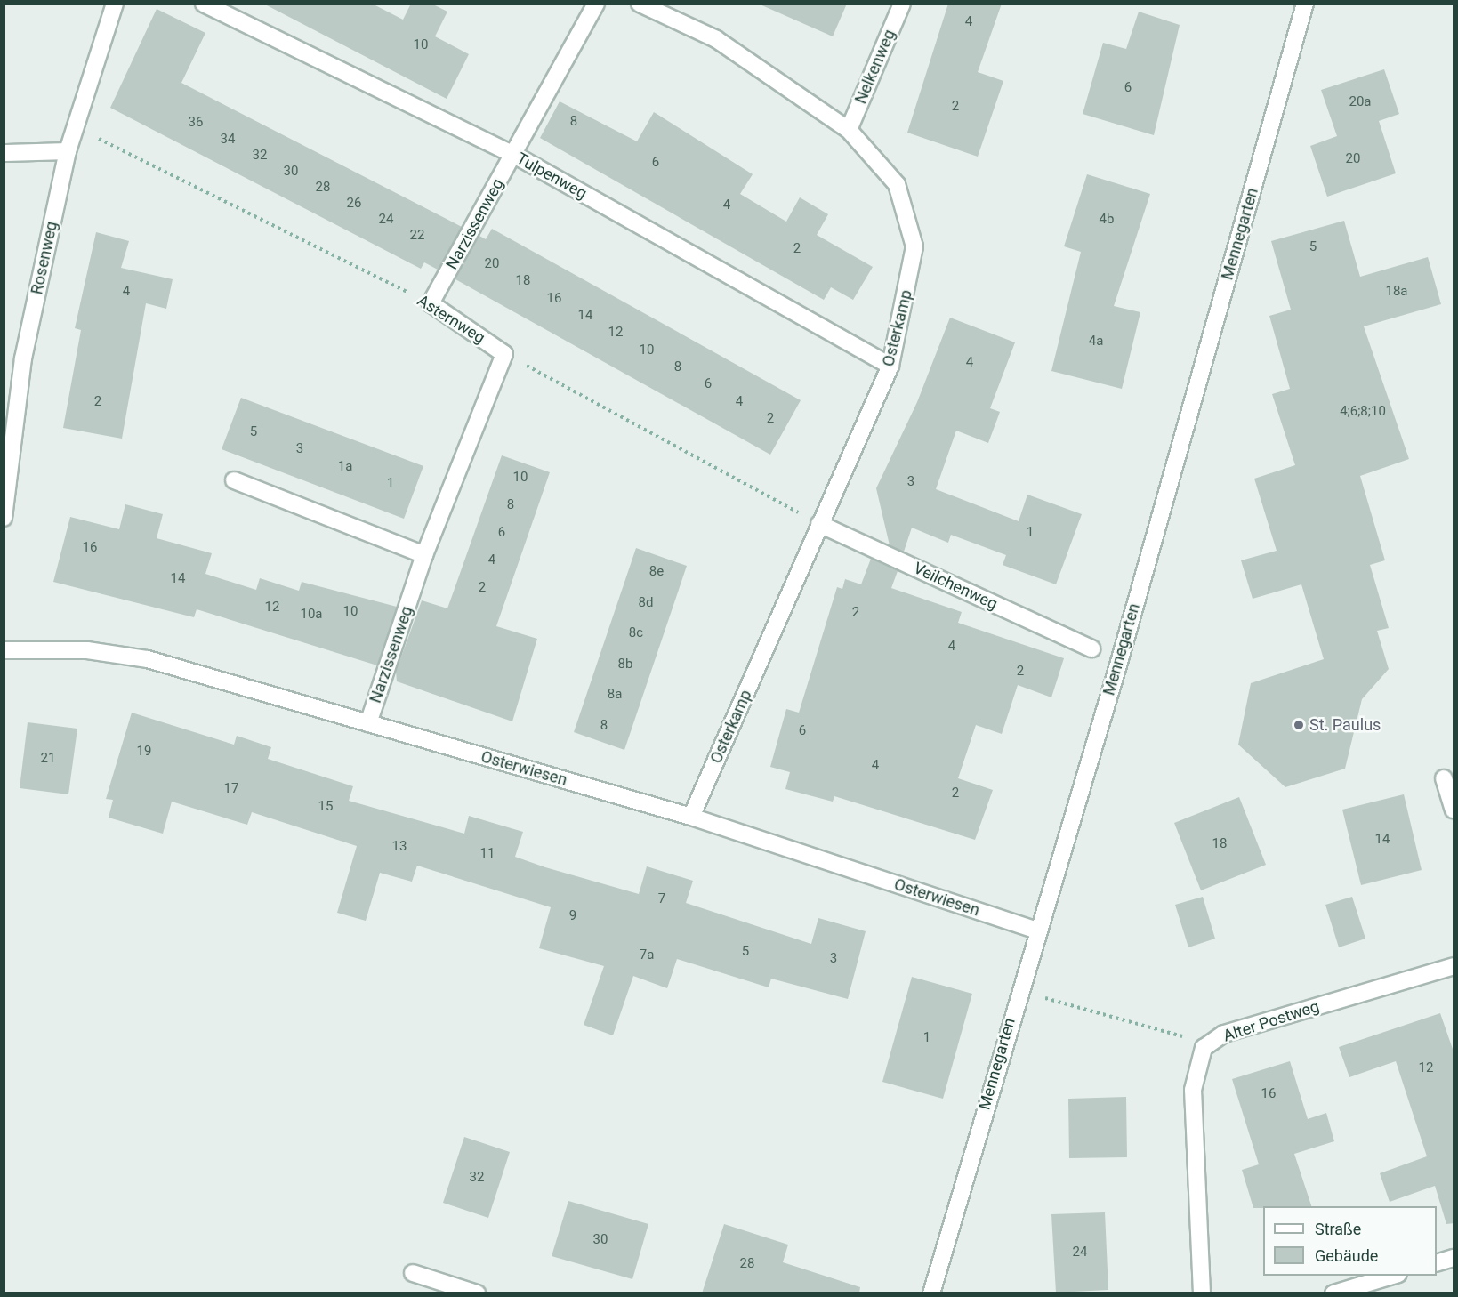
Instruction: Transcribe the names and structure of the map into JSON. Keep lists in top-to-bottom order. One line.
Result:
{"streets":{"street":["Nelkenweg","Tulpenweg","Narzissenweg","Mennegarten","Rosenweg","Asternweg","Osterkamp","Veilchenweg","Osterwiesen","Alter Postweg"]},"crossings":[["Nelkenweg","Osterkamp"],["Tulpenweg","Narzissenweg"],["Tulpenweg","Osterkamp"],["Narzissenweg","Asternweg"],["Narzissenweg","Osterwiesen"],["Mennegarten","Osterwiesen"],["Rosenweg","Asternweg"],["Osterkamp","Veilchenweg"],["Osterkamp","Osterwiesen"]],"places":["St. Paulus"],"house_numbers":["4","10","6","20a","2","8","36","34","32","20","6","30","28","26","4","24","4b","22","5","2","20","18","4","18a","16","14","12","4a","10","4","8","6","2","4","4;6;8;10","2","5","3","1a","10","3","1","8","6","1","16","4","8e","14","2","8d","12","10","2","10a","8c","4","8b","2","8a","8","6","19","21","4","17","2","15","14","18","13","11","7","9","5","7a","3","1","12","16","32","30","24","28"],"legend":["Straße","Gebäude"]}
